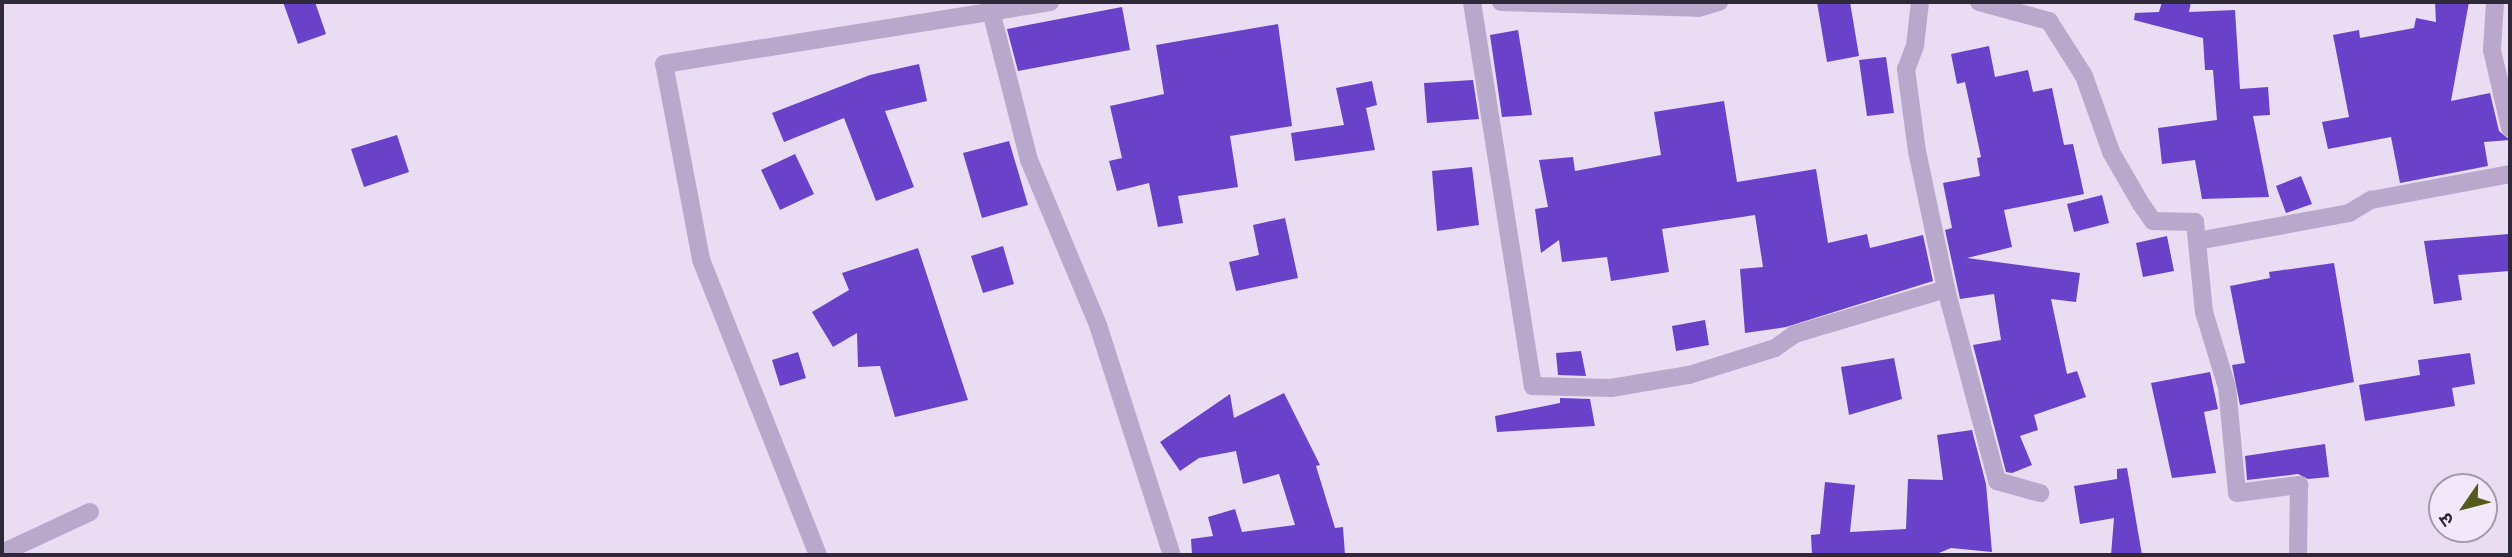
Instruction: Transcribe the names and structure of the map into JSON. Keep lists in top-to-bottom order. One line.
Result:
{"north":"bottom left"}
